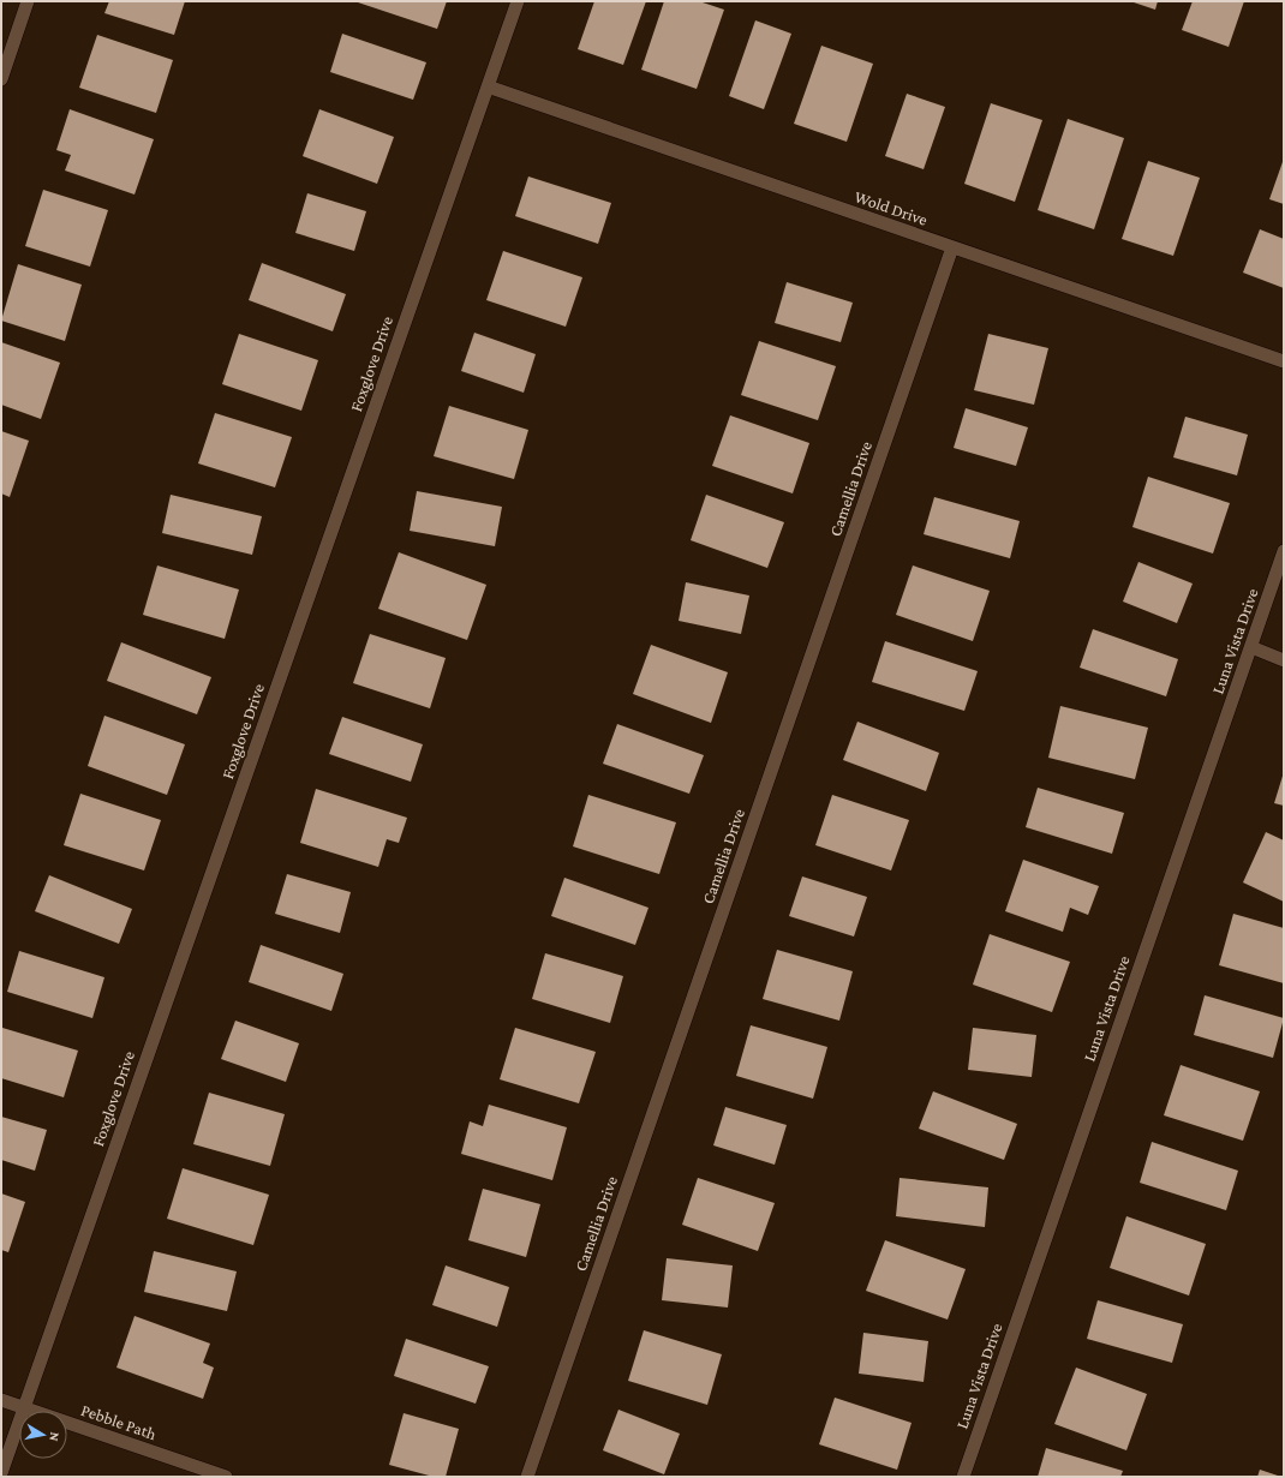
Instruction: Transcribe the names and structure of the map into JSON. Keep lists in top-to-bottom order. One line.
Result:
{"streets":{"street":["Wold Drive","Foxglove Drive","Camellia Drive","Luna Vista Drive","Pebble Path"]},"crossings":[["Wold Drive","Foxglove Drive"],["Wold Drive","Camellia Drive"],["Foxglove Drive","Pebble Path"]],"north":"right"}
